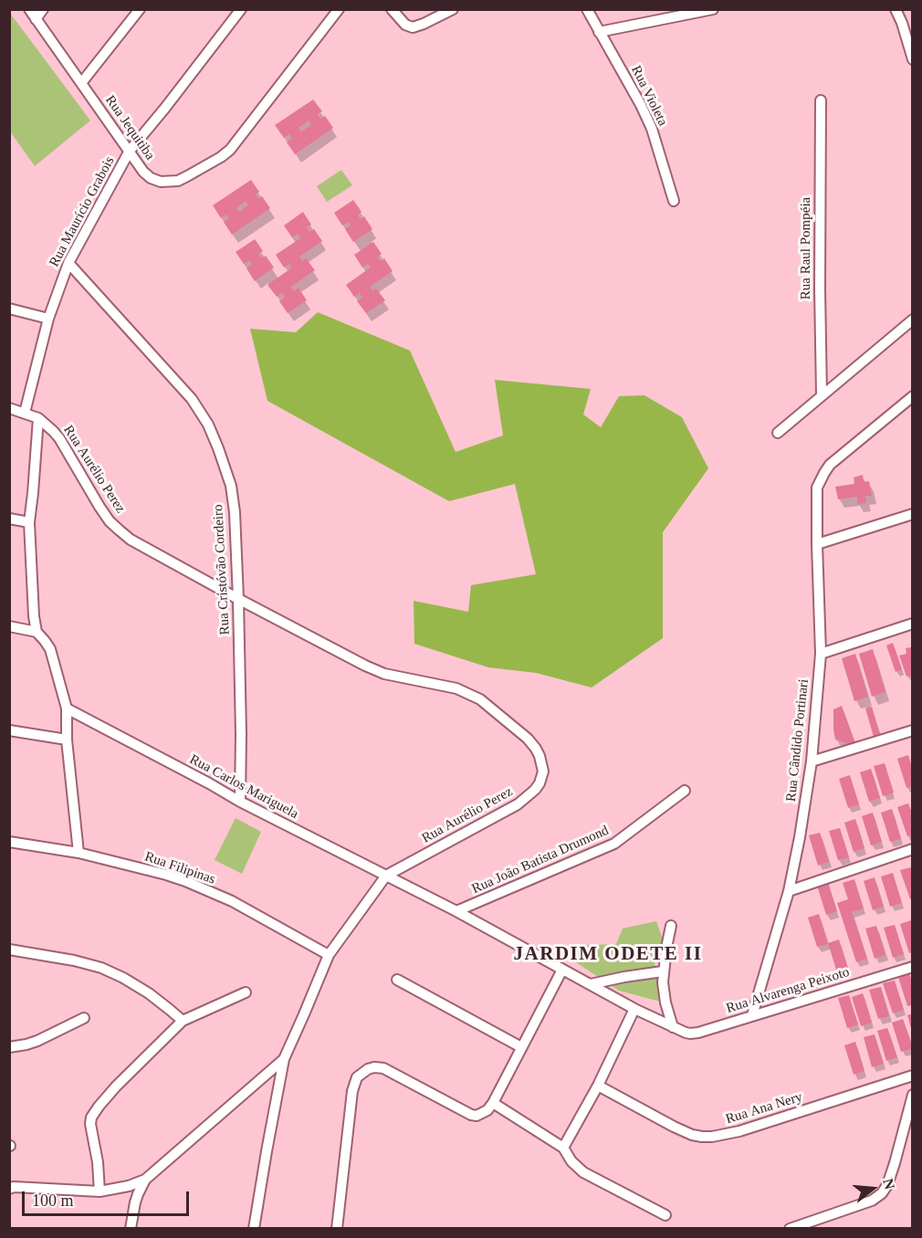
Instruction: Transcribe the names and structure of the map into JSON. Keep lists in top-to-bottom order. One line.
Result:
{"streets":{"street":["Rua Violeta","Rua Jequitiba","Rua Maurício Grabois","Rua Raul Pompéia","Rua Aurélio Perez","Rua Cristóvão Cordeiro","Rua Cândido Portinari","Rua Carlos Mariguela","Rua João Batista Drumond","Rua Filipinas","Rua Alvarenga Peixoto","Rua Ana Nery"]},"crossings":[["Rua Jequitiba","Rua Maurício Grabois"],["Rua Maurício Grabois","Rua Cristóvão Cordeiro"],["Rua Aurélio Perez","Rua Cristóvão Cordeiro"],["Rua Aurélio Perez","Rua Carlos Mariguela"],["Rua Aurélio Perez","Rua Filipinas"],["Rua Cristóvão Cordeiro","Rua Carlos Mariguela"],["Rua Cândido Portinari","Rua Alvarenga Peixoto"],["Rua Carlos Mariguela","Rua João Batista Drumond"],["Rua Carlos Mariguela","Rua Alvarenga Peixoto"]],"districts":["JARDIM ODETE II"],"scale_bar":"100 m","north":"right"}
